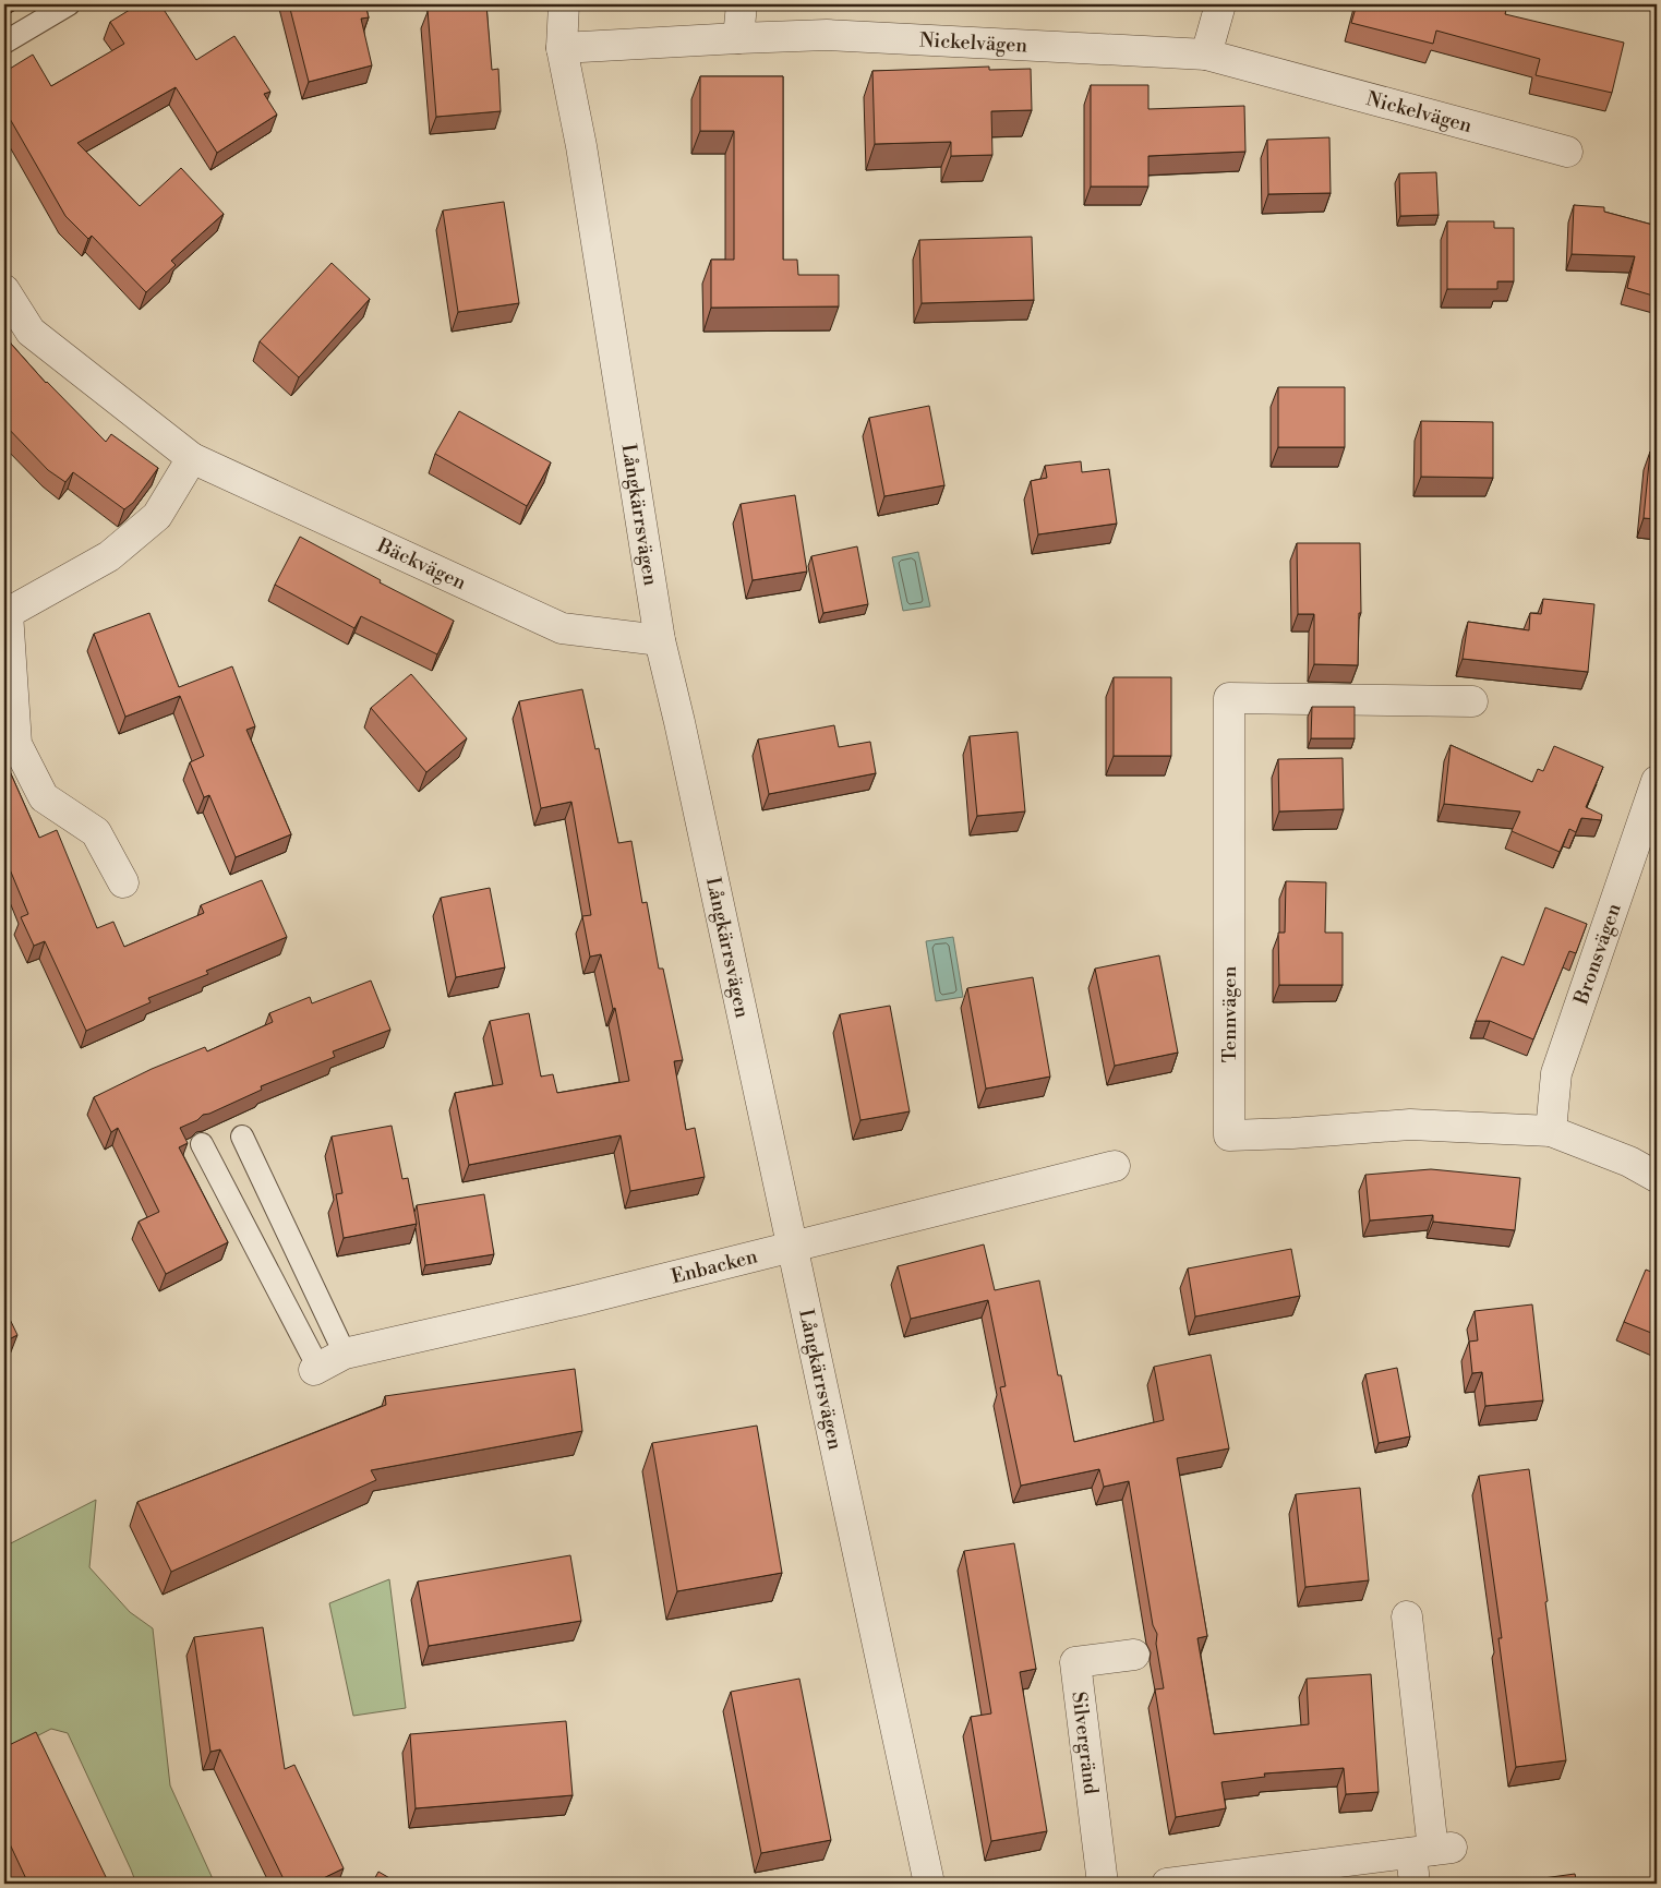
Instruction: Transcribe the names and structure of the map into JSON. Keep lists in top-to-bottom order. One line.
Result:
{"streets":{"street":["Nickelvägen","Långkärrsvägen","Bäckvägen","Bronsvägen","Tennvägen","Enbacken","Silvergränd"]},"crossings":[["Nickelvägen","Långkärrsvägen"],["Långkärrsvägen","Bäckvägen"],["Långkärrsvägen","Enbacken"],["Bronsvägen","Tennvägen"]]}
